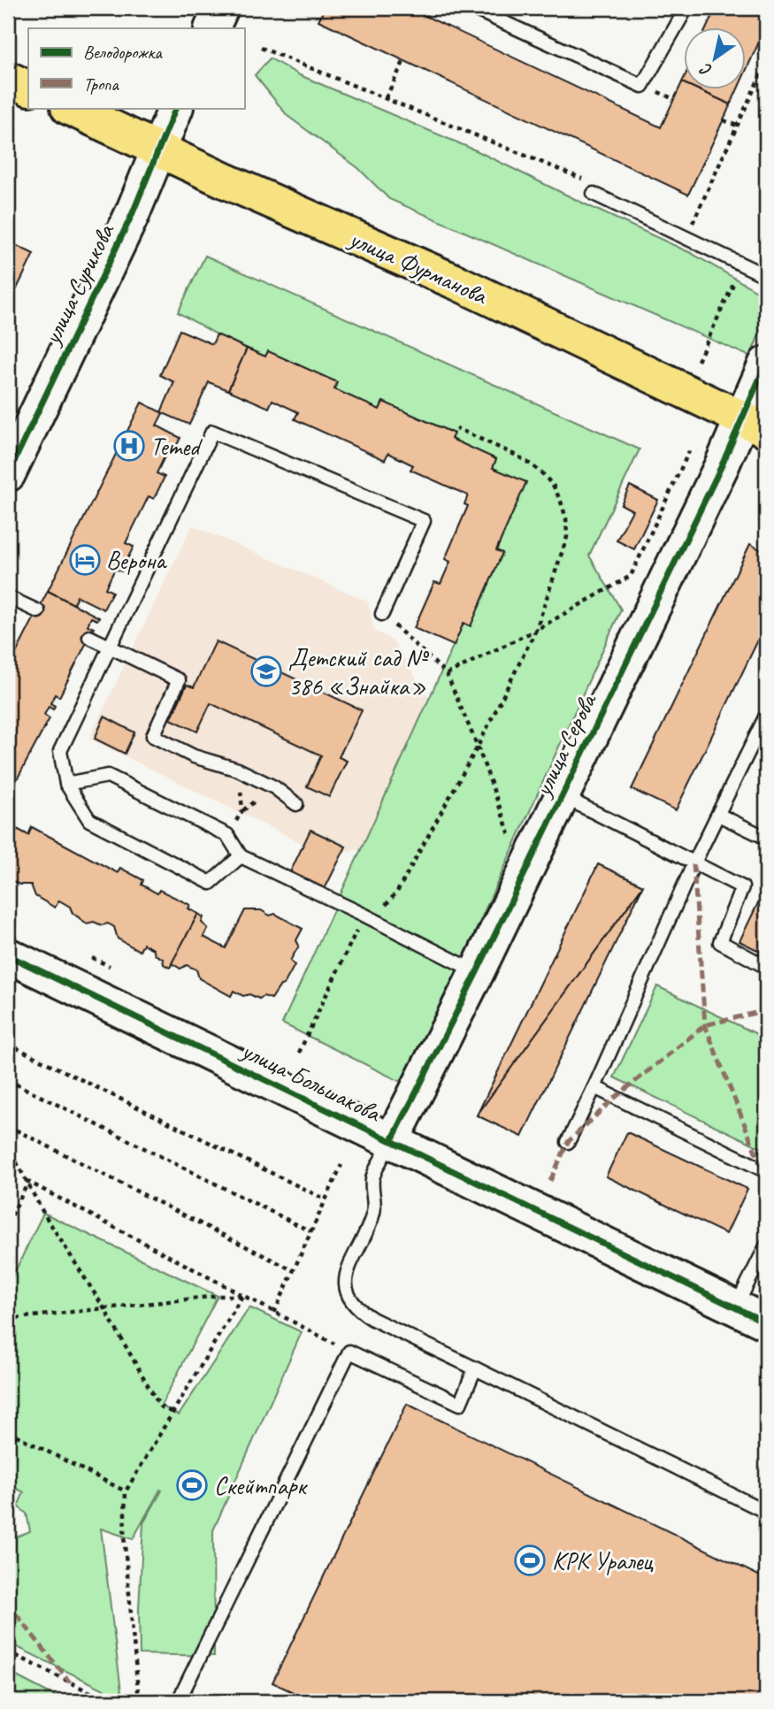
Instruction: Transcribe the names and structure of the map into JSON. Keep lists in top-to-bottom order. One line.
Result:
{"streets":{"main road":["улица Фурманова"],"street":["улица Сурикова","улица Серова","улица Большакова"]},"crossings":[["улица Фурманова","улица Сурикова"],["улица Фурманова","улица Серова"],["улица Серова","улица Большакова"]],"places":{"hospital":["Temed"],"hotel":["Верона"],"school or university":["Детский сад № 386 «Знайка»"],"sports":["Скейтпарк","КРК Уралец"]},"legend":["Велодорожка","Тропа"],"north":"bottom left"}
